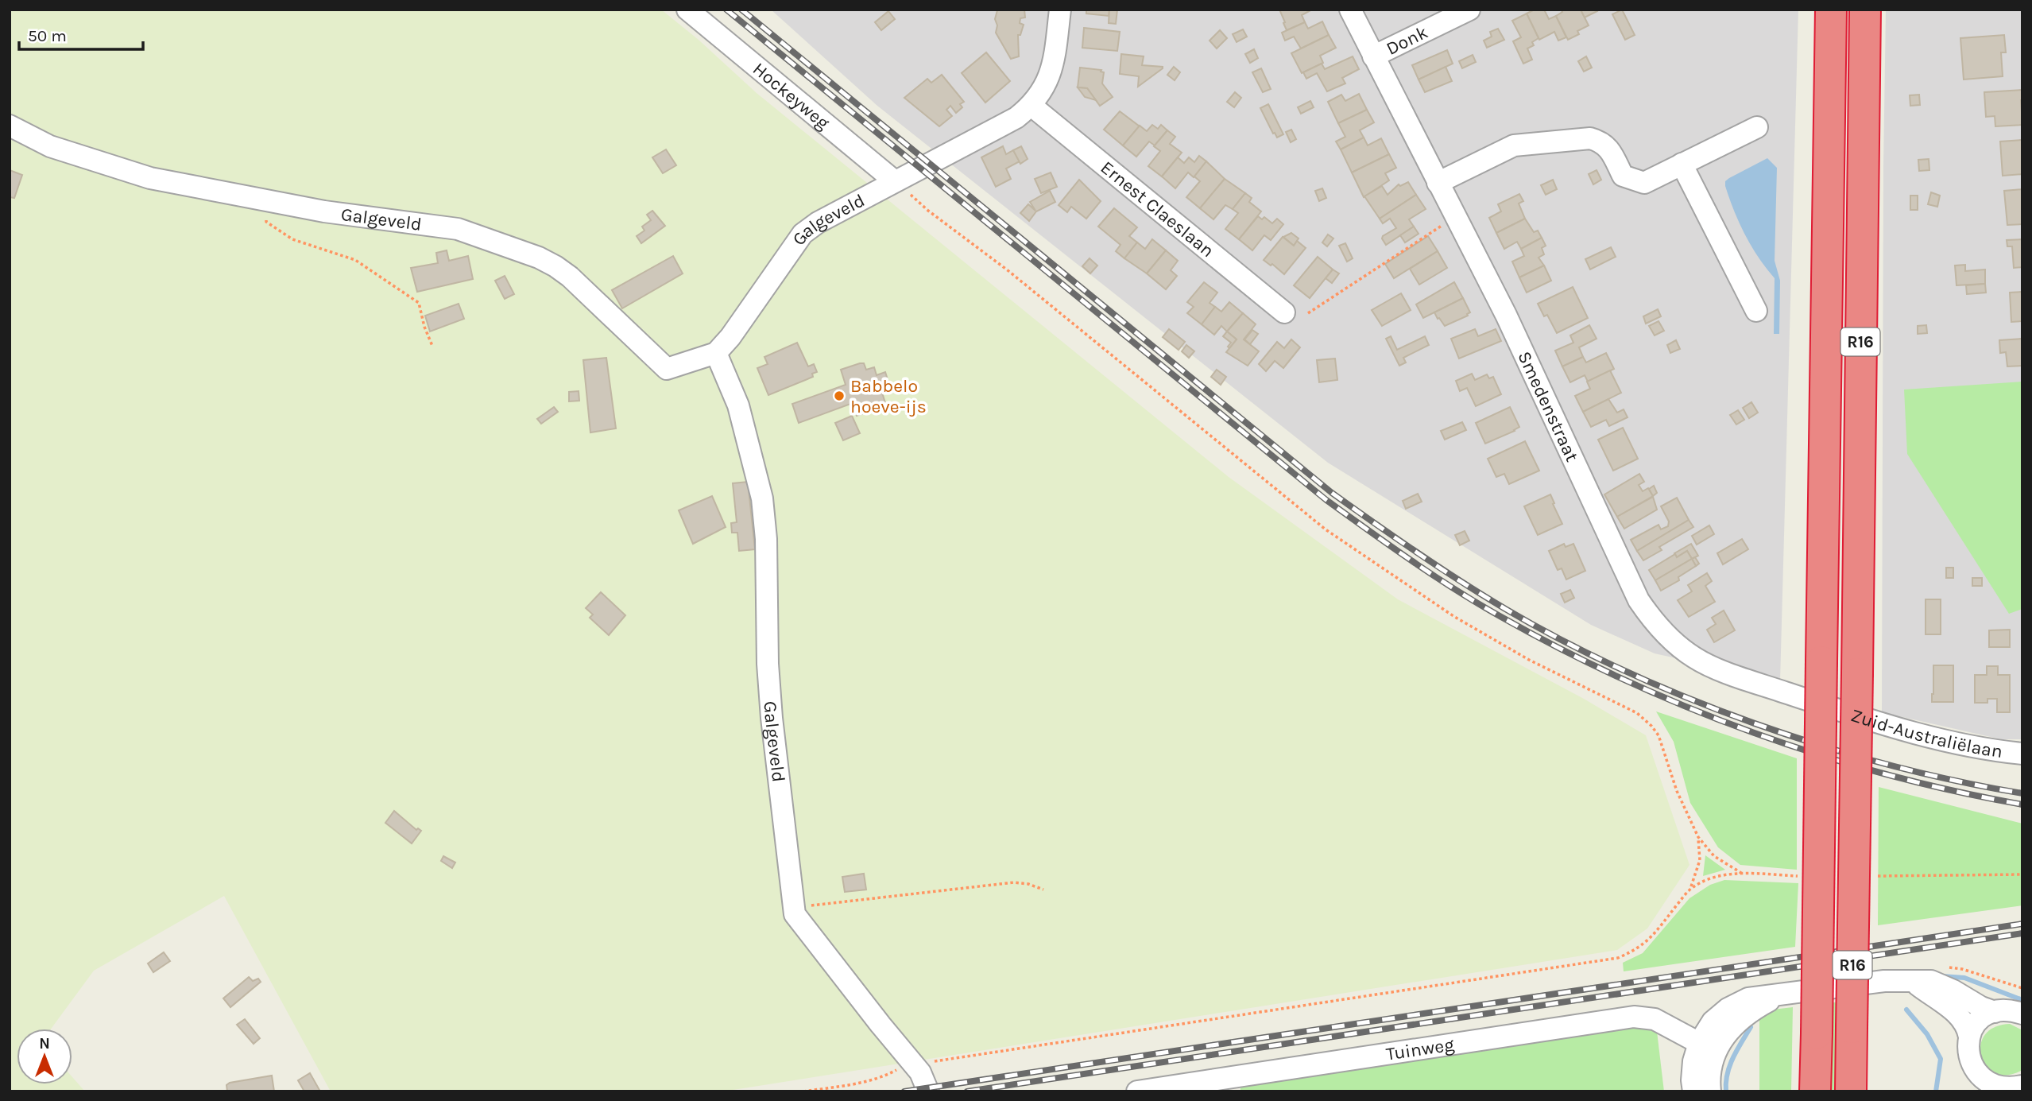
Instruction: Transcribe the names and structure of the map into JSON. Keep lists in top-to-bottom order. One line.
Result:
{"streets":{"highway":["R16"],"street":["Donk","Hockeyweg","Ernest Claeslaan","Galgeveld","Smedenstraat","Zuid-Australiëlaan","Tuinweg"]},"crossings":[["Donk","Smedenstraat"],["Hockeyweg","Galgeveld"],["Smedenstraat","Zuid-Australiëlaan"]],"places":["Babbelo hoeve-ijs"],"scale_bar":"50 m","north":"top"}
